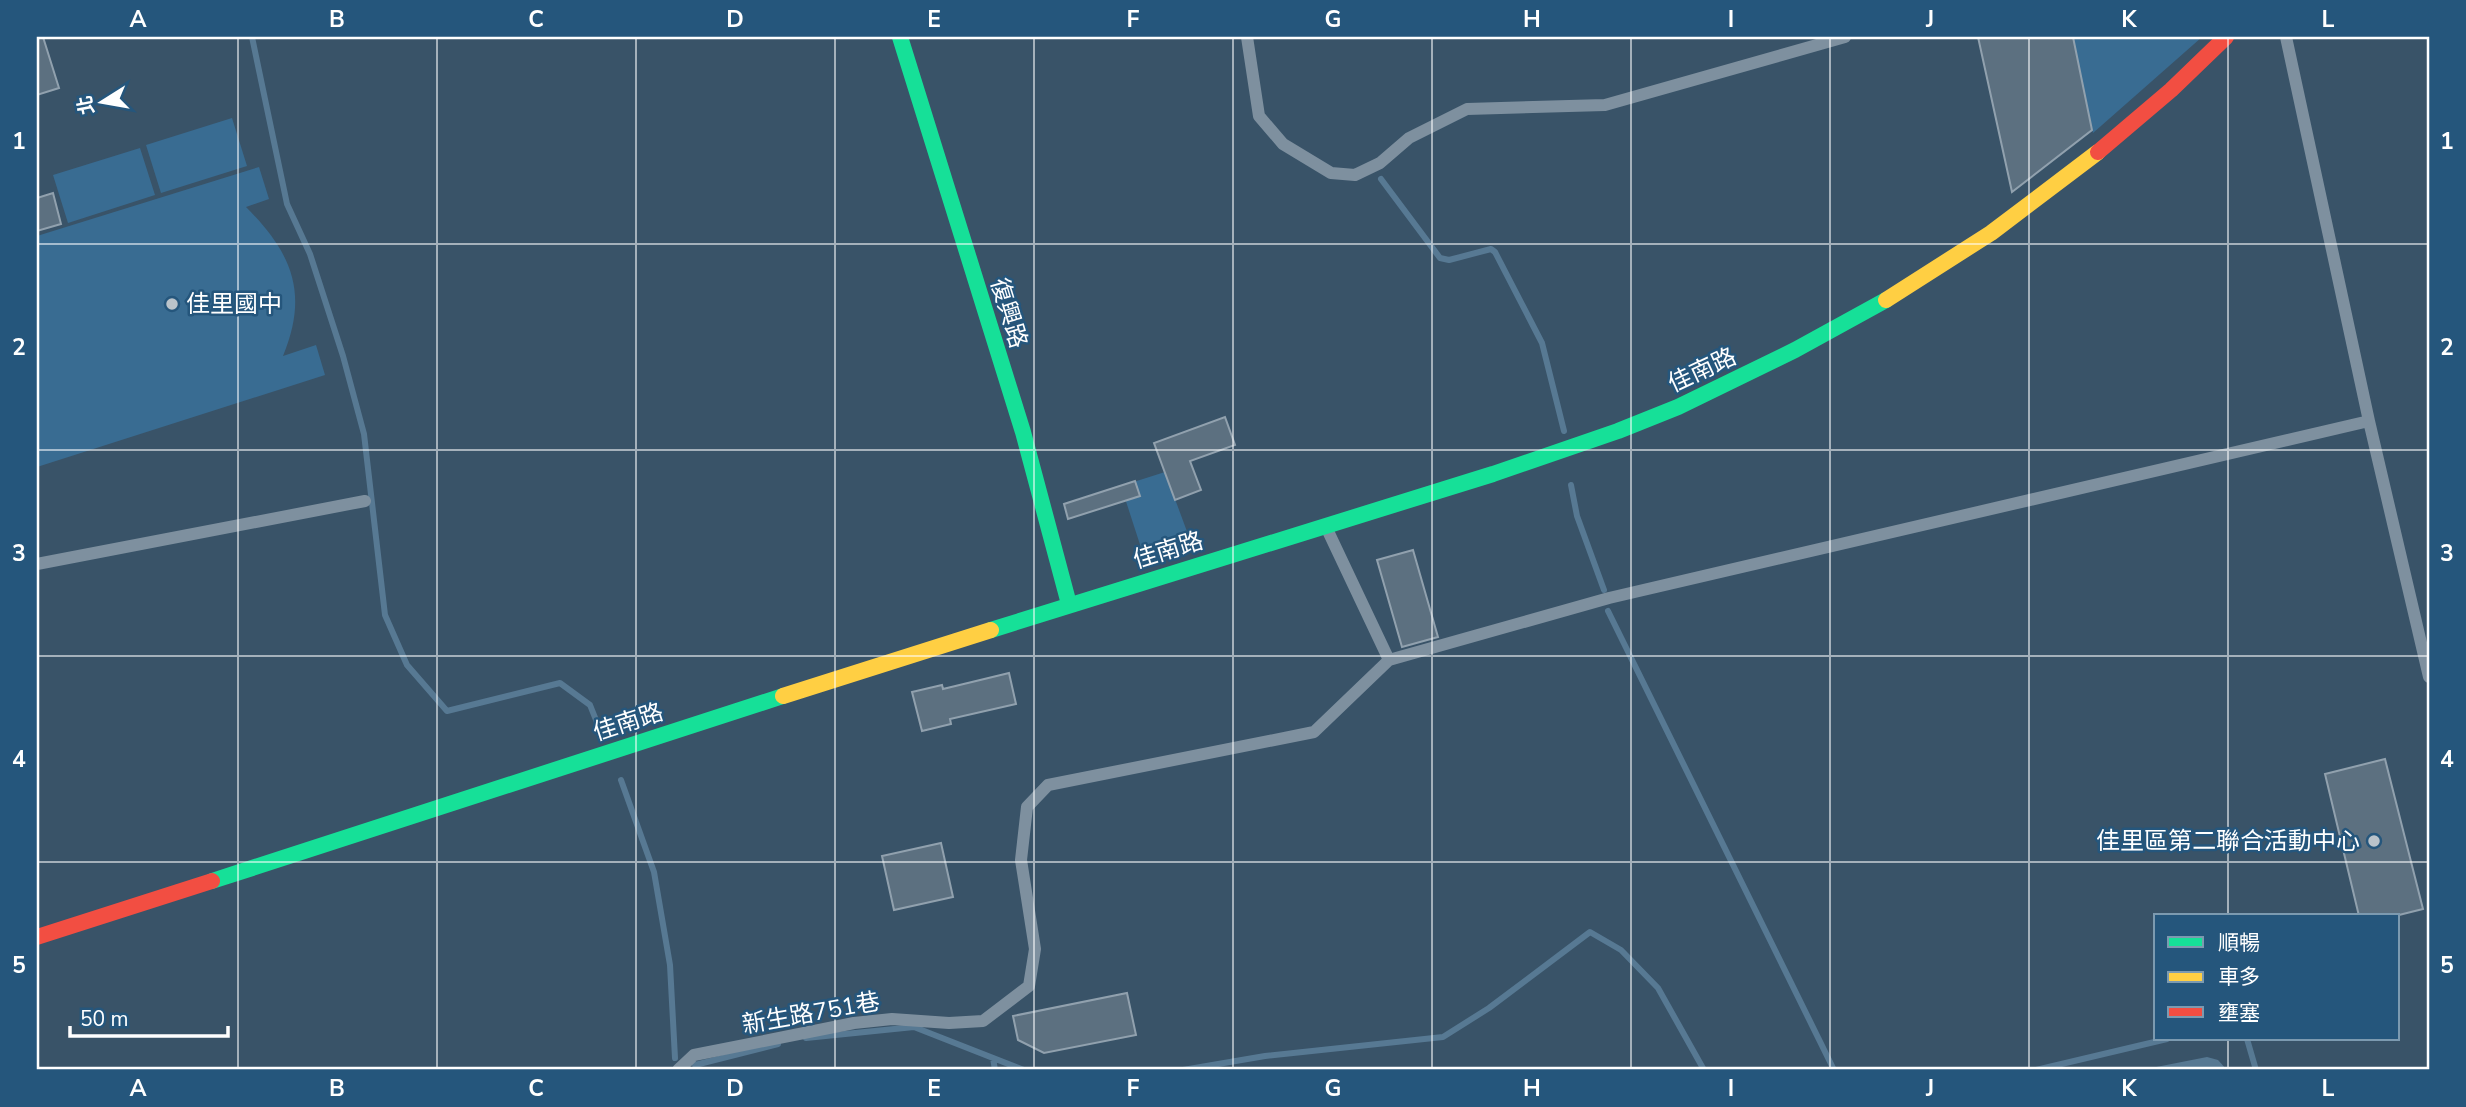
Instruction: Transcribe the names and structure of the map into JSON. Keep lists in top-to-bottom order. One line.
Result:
{"streets":{"street":["復興路","佳南路"],"lane":["新生路751巷"]},"crossings":[["復興路","佳南路"]],"places":["佳里國中","佳里區第二聯合活動中心"],"legend":["順暢","車多","壅塞"],"scale_bar":"50 m","north":"left","grid":{"columns":["A","B","C","D","E","F","G","H","I","J","K","L"],"rows":["1","2","3","4","5"]}}
